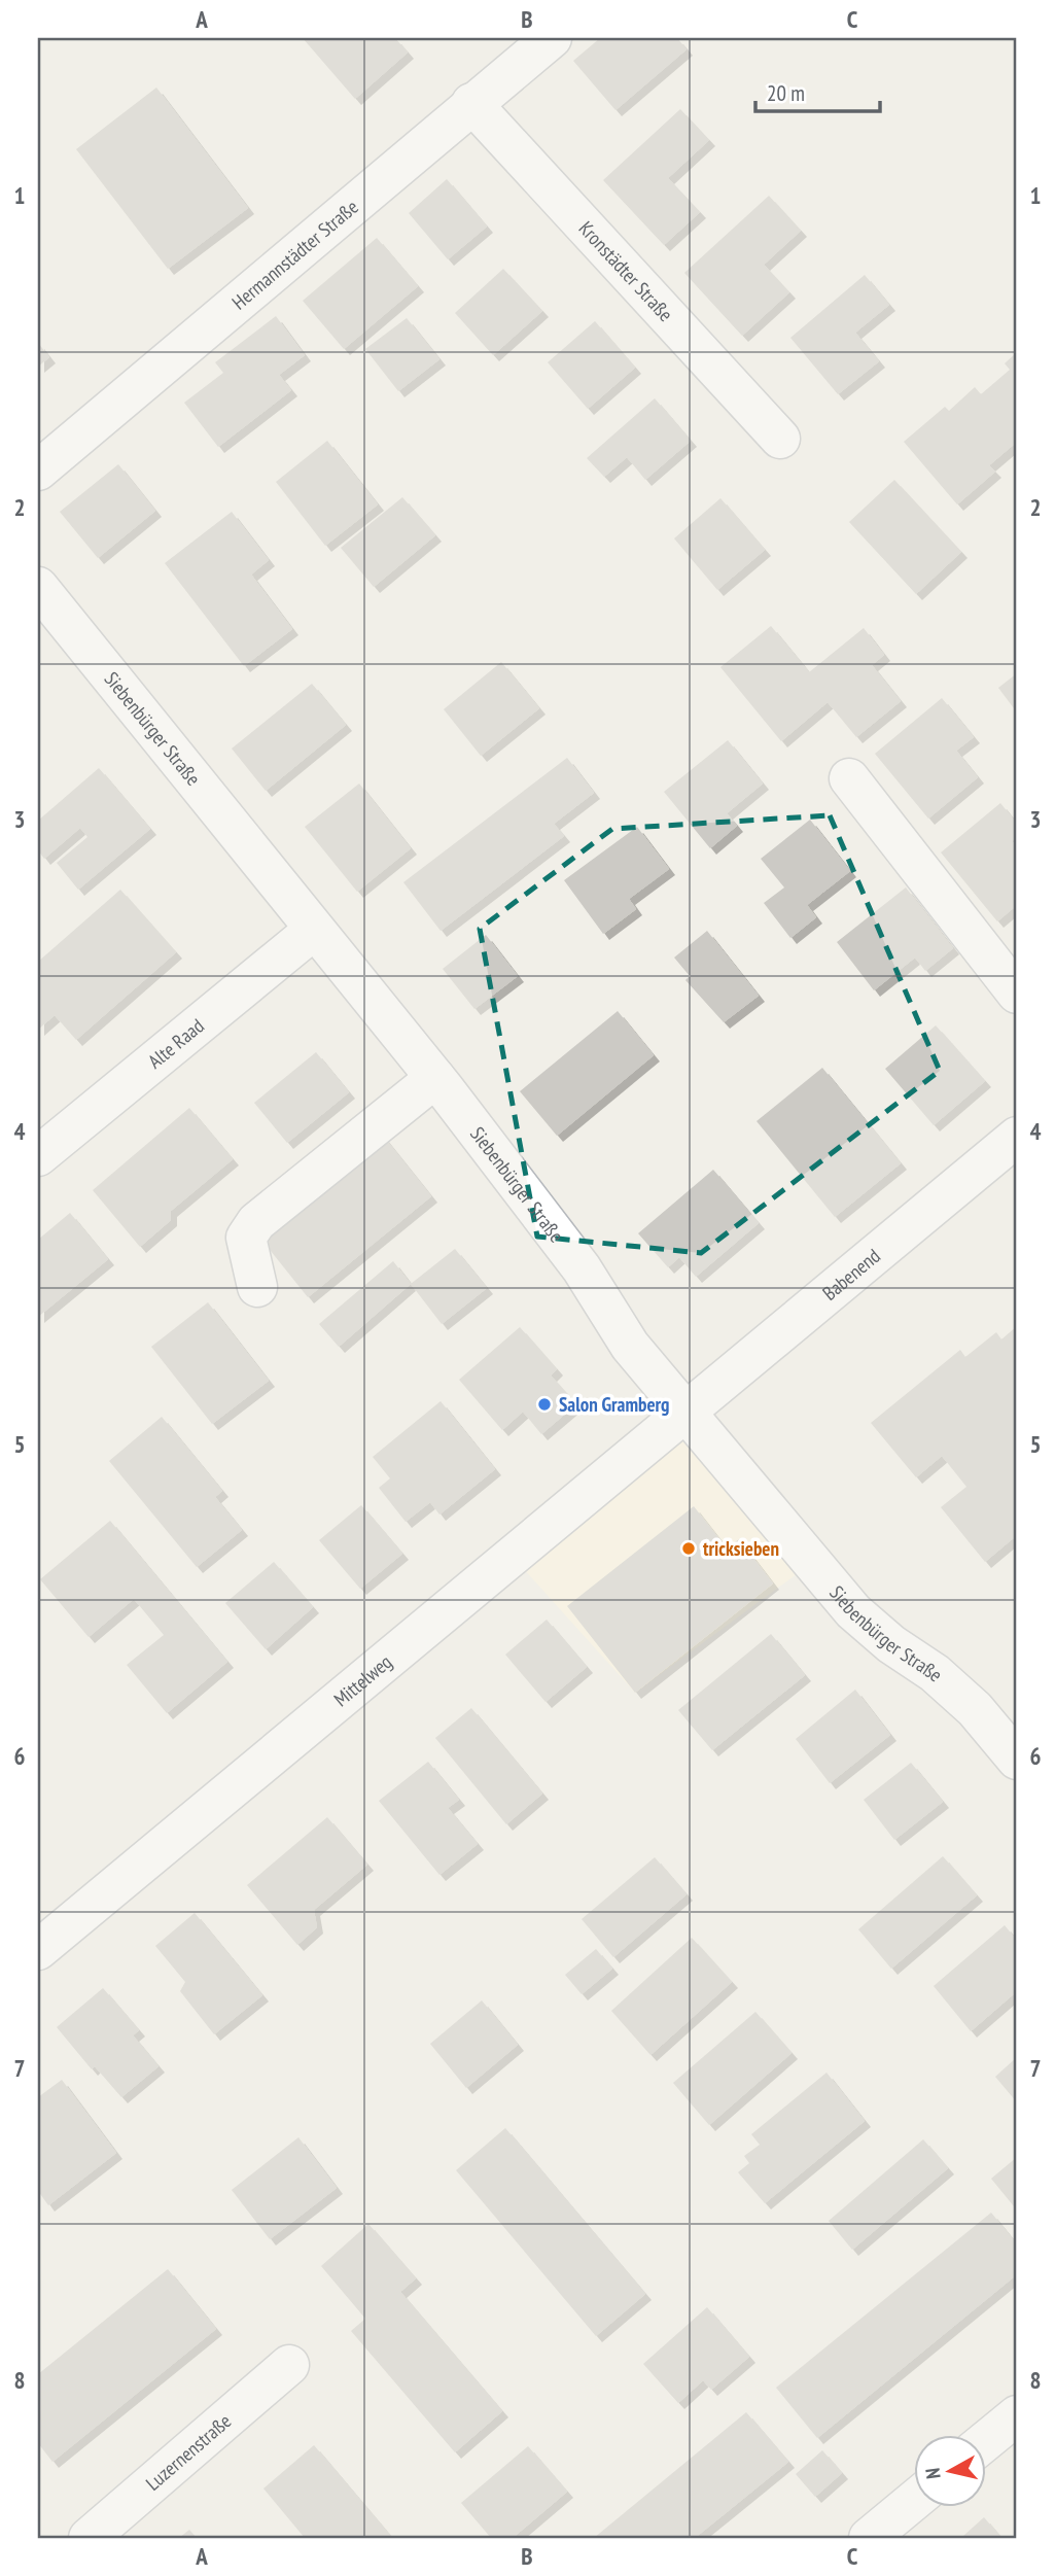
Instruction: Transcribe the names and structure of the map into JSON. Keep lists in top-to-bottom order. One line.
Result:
{"streets":{"street":["Hermannstädter Straße","Kronstädter Straße","Siebenbürger Straße","Alte Raad","Babenend","Mittelweg","Luzernenstraße"]},"crossings":[["Hermannstädter Straße","Kronstädter Straße"],["Siebenbürger Straße","Alte Raad"],["Siebenbürger Straße","Babenend"],["Siebenbürger Straße","Mittelweg"],["Babenend","Mittelweg"]],"places":["Salon Gramberg","tricksieben"],"scale_bar":"20 m","north":"left","grid":{"columns":["A","B","C"],"rows":["1","2","3","4","5","6","7","8"]}}
